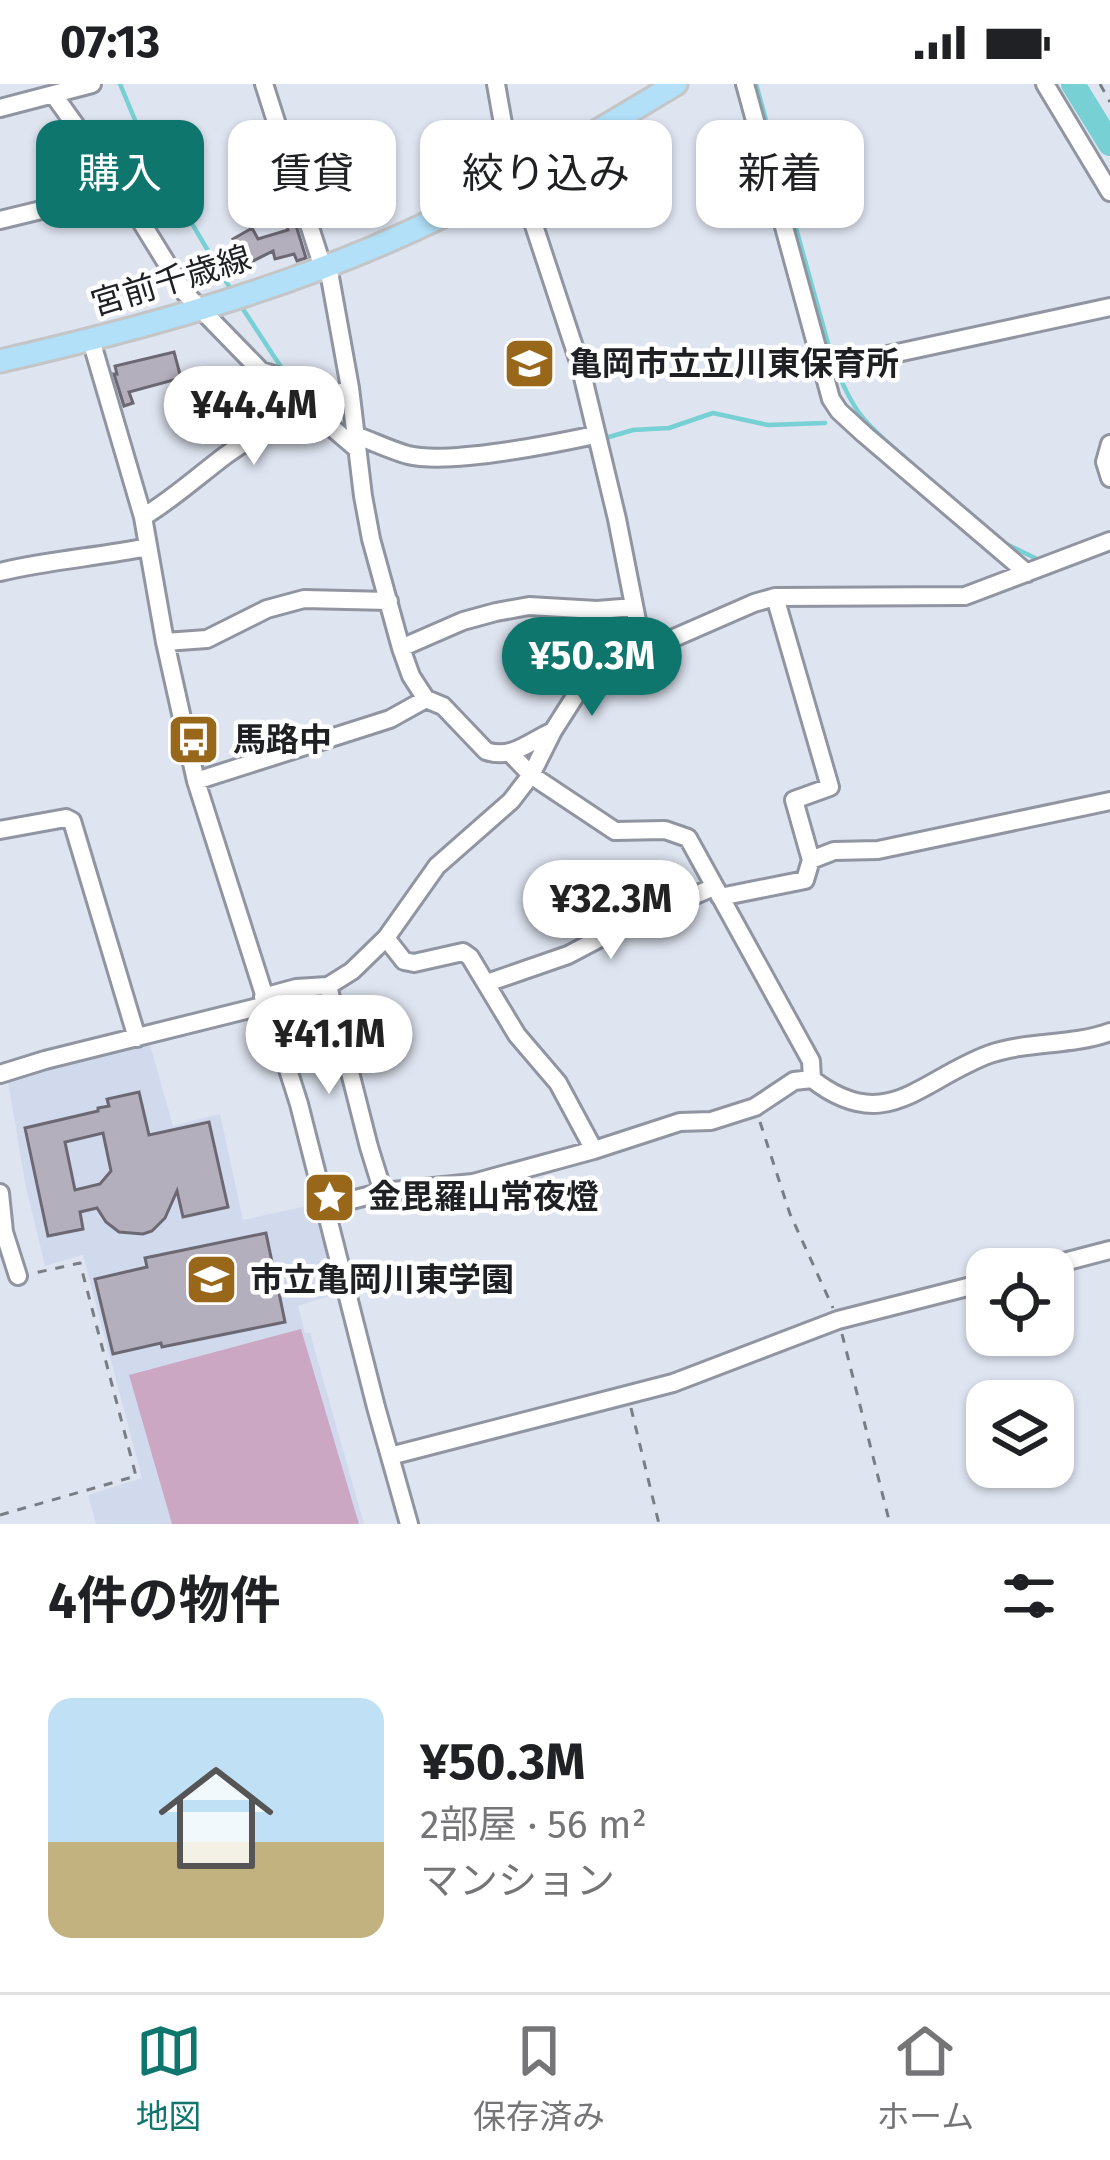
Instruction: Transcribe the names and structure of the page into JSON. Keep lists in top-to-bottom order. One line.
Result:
{"streets":{"main road":["宮前千歳線"]},"places":{"school or university":["亀岡市立立川東保育所","市立亀岡川東学園"],"bus stop":["馬路中"],"place":["金毘羅山常夜燈"]},"page":{"status":"07:13","chip":["購入","賃貸","絞り込み","新着"],"price":["¥44.4M","¥50.3M","¥32.3M","¥41.1M"],"heading":"4件の物件","list":[{"name":"¥50.3M","note":"2部屋 · 56 m² · マンション"}],"tabs":["地図","保存済み","ホーム"]}}
